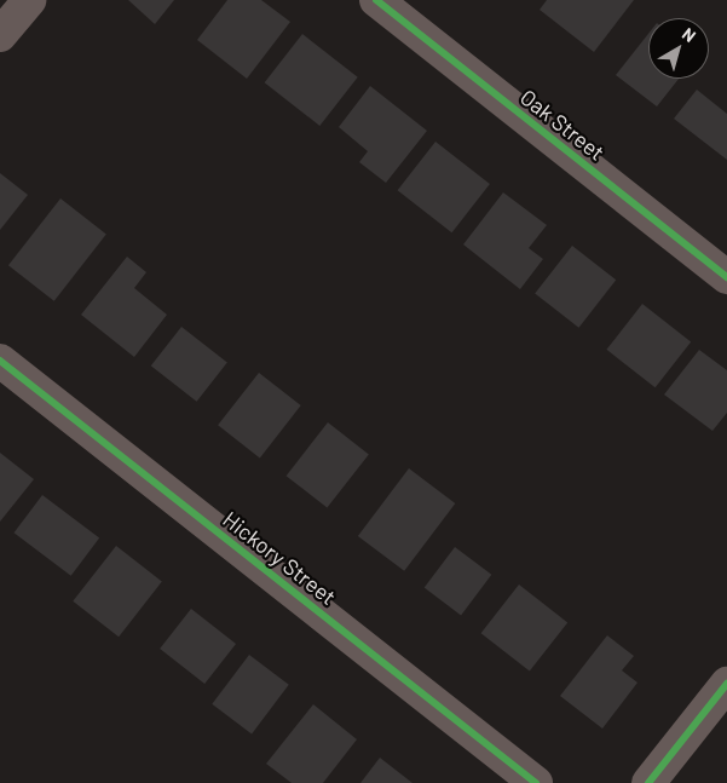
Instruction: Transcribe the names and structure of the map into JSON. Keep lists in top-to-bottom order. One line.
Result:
{"streets":{"street":["Oak Street","Hickory Street"]},"north":"top right"}
